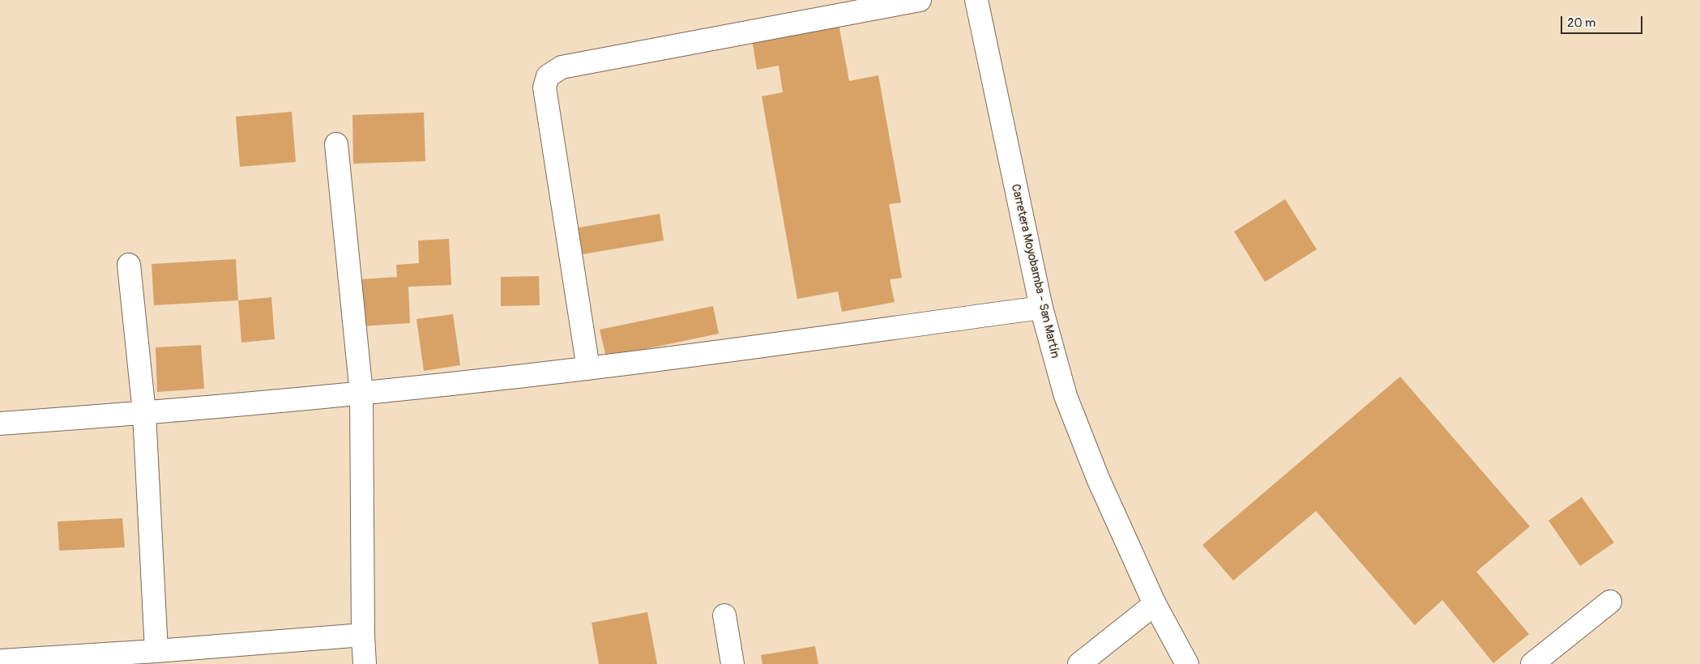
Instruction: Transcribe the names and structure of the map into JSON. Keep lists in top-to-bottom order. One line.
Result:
{"streets":{"street":["Carretera Moyobamba - San Martín"]},"scale_bar":"20 m"}
